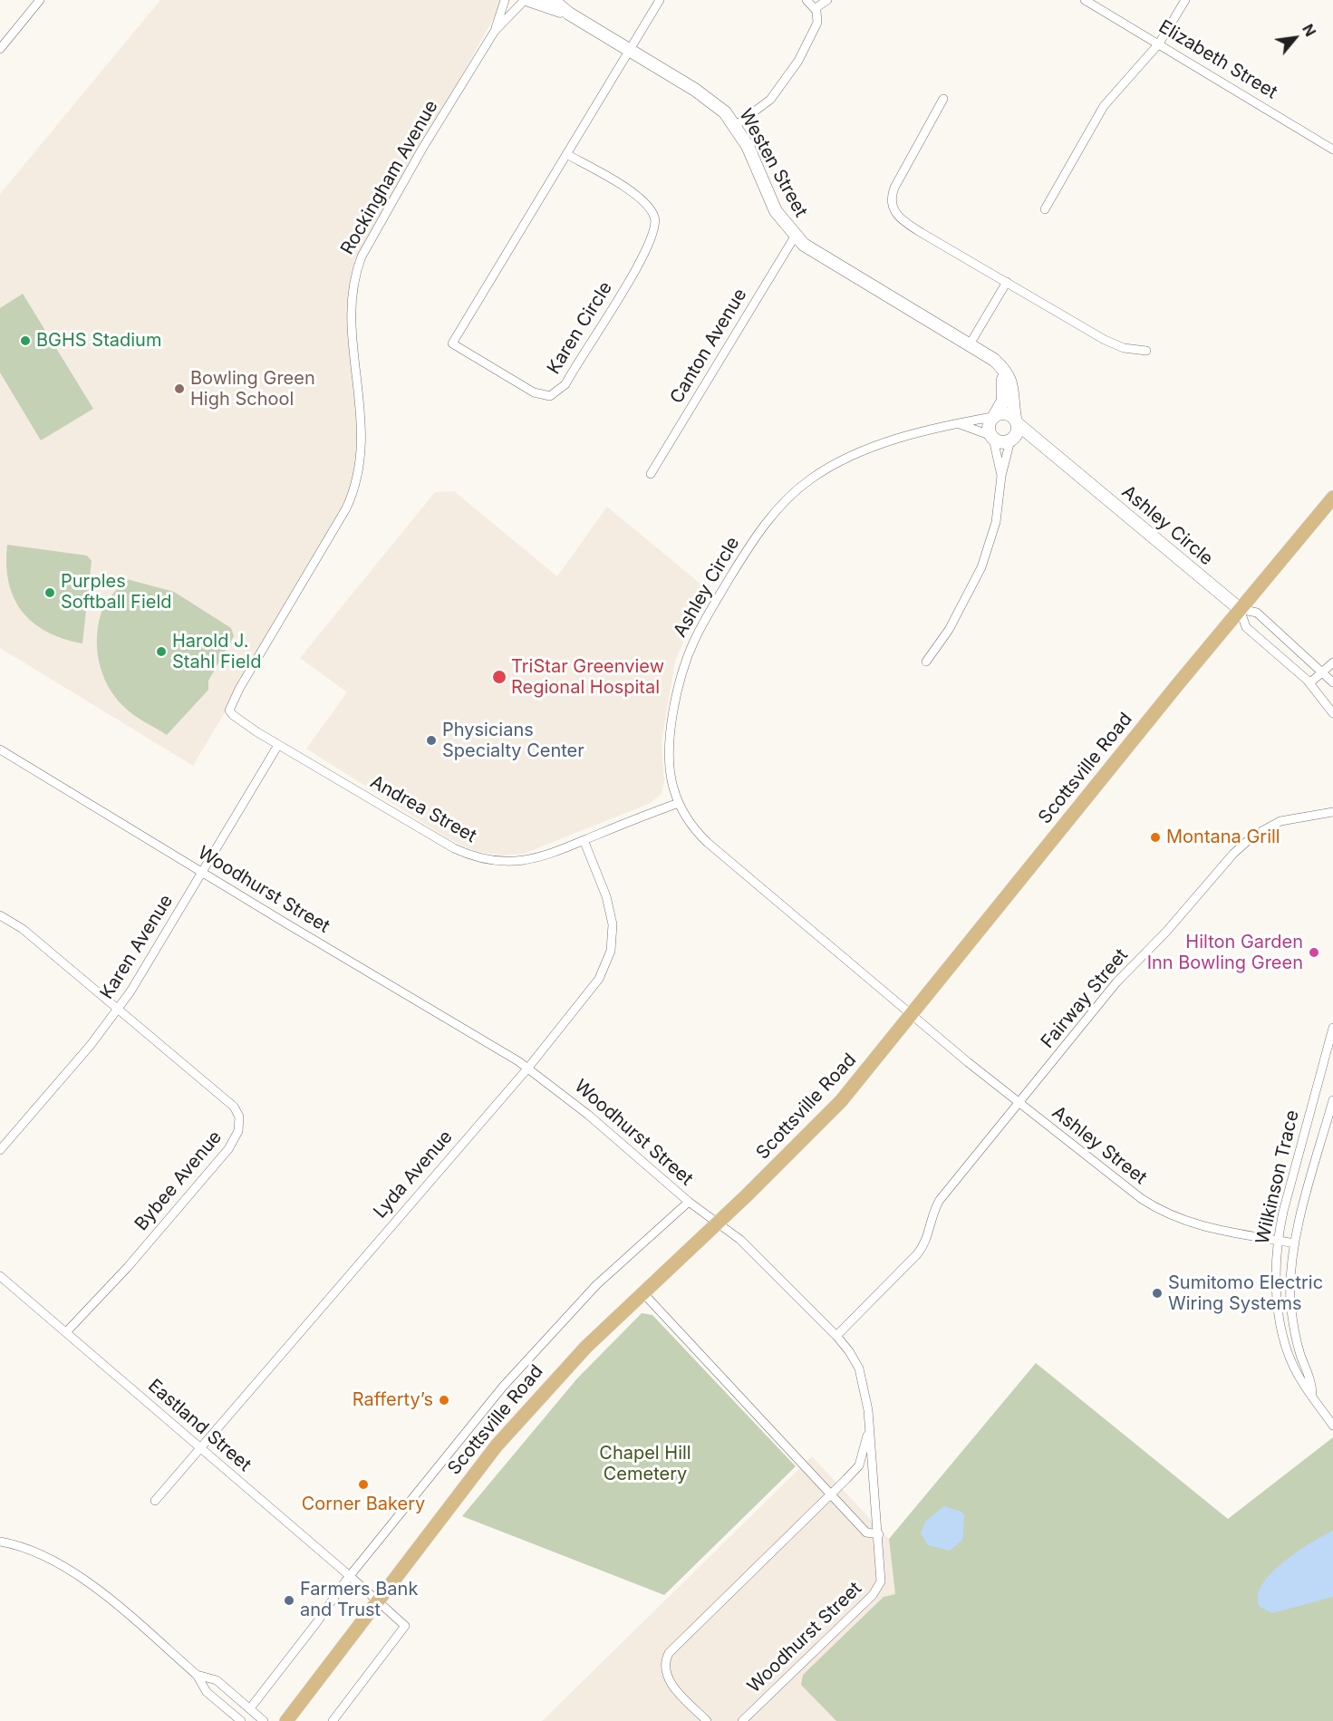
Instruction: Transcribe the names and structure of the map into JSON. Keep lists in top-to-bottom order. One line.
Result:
{"streets":{"main road":["Scottsville Road"],"street":["Elizabeth Street","Westen Street","Rockingham Avenue","Karen Circle","Canton Avenue","Ashley Circle","Andrea Street","Woodhurst Street","Karen Avenue","Fairway Street","Ashley Street","Lyda Avenue","Wilkinson Trace","Bybee Avenue","Eastland Street"]},"crossings":[["Westen Street","Rockingham Avenue"],["Westen Street","Karen Circle"],["Westen Street","Canton Avenue"],["Westen Street","Ashley Circle"],["Rockingham Avenue","Andrea Street"],["Ashley Circle","Scottsville Road"],["Ashley Circle","Andrea Street"],["Ashley Circle","Ashley Street"],["Scottsville Road","Woodhurst Street"],["Scottsville Road","Ashley Street"],["Scottsville Road","Eastland Street"],["Andrea Street","Karen Avenue"],["Andrea Street","Lyda Avenue"],["Woodhurst Street","Karen Avenue"],["Woodhurst Street","Fairway Street"],["Woodhurst Street","Lyda Avenue"],["Karen Avenue","Bybee Avenue"],["Fairway Street","Ashley Street"],["Ashley Street","Wilkinson Trace"],["Lyda Avenue","Eastland Street"],["Bybee Avenue","Eastland Street"]],"parks":["Chapel Hill Cemetery"],"places":["BGHS Stadium","Bowling Green High School","Purples Softball Field","Harold J. Stahl Field","TriStar Greenview Regional Hospital","Physicians Specialty Center","Montana Grill","Hilton Garden Inn Bowling Green","Sumitomo Electric Wiring Systems","Rafferty’s","Corner Bakery","Farmers Bank and Trust"],"north":"top right"}
